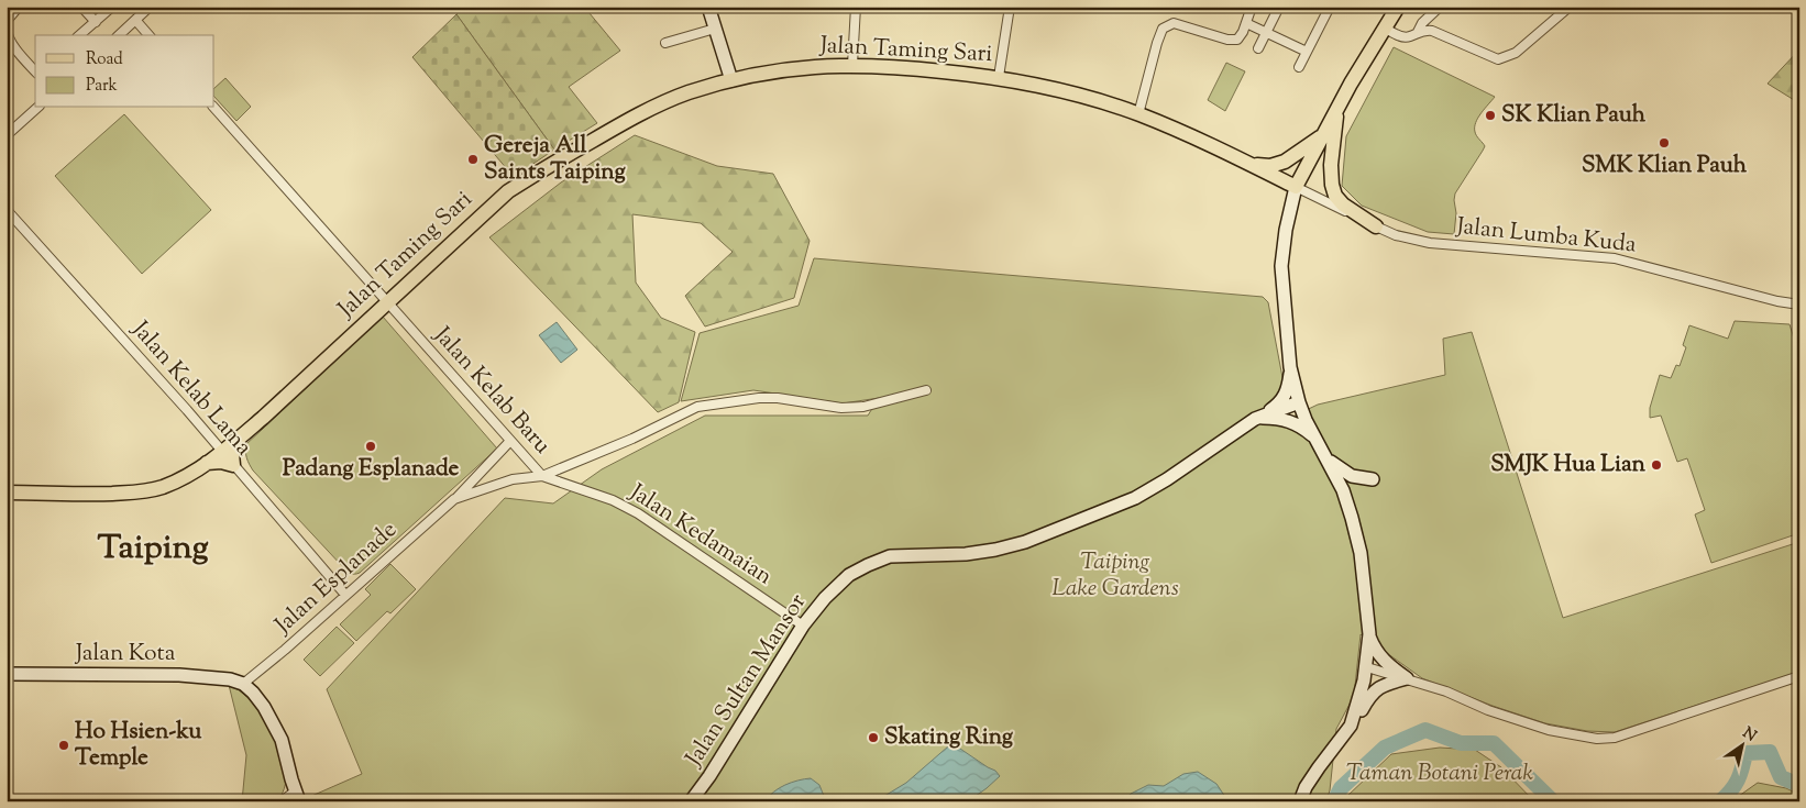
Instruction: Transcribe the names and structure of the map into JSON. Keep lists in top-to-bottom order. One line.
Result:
{"streets":{"main road":["Jalan Taming Sari"],"street":["Jalan Lumba Kuda","Jalan Kelab Lama","Jalan Kelab Baru","Jalan Kedamaian","Jalan Esplanade","Jalan Kota","Jalan Sultan Mansor"]},"crossings":[["Jalan Taming Sari","Jalan Lumba Kuda"],["Jalan Taming Sari","Jalan Kelab Lama"],["Jalan Taming Sari","Jalan Kelab Baru"],["Jalan Kelab Lama","Jalan Esplanade"],["Jalan Kelab Baru","Jalan Kedamaian"],["Jalan Kelab Baru","Jalan Esplanade"],["Jalan Kedamaian","Jalan Esplanade"],["Jalan Kedamaian","Jalan Sultan Mansor"],["Jalan Esplanade","Jalan Kota"]],"districts":["Taiping"],"parks":["Taiping Lake Gardens","Taman Botani Perak"],"places":["SK Klian Pauh","SMK Klian Pauh","Gereja All Saints Taiping","Padang Esplanade","SMJK Hua Lian","Skating Ring","Ho Hsien-ku Temple"],"legend":["Road","Park"],"north":"top right"}
